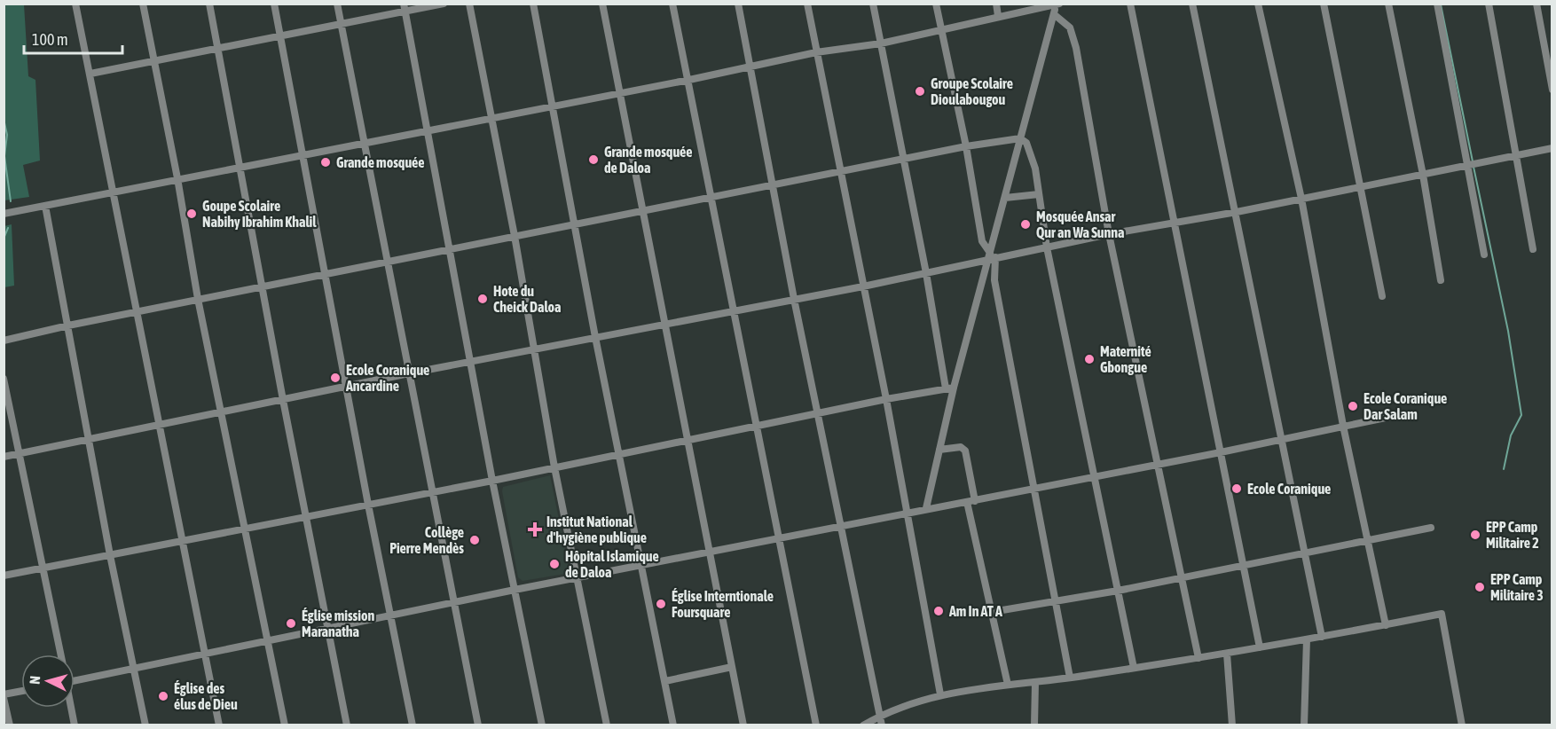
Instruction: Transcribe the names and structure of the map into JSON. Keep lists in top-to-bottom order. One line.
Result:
{"places":{"other":["Groupe Scolaire Dioulabougou","Grande mosquée de Daloa","Grande mosquée","Goupe Scolaire Nabihy Ibrahim Khalil","Mosquée Ansar Qur an Wa Sunna","Hote du Cheick Daloa","Maternité Gbongue","Ecole Coranique Ancardine","Ecole Coranique Dar Salam","Ecole Coranique","EPP Camp Militaire 2","Collège Pierre Mendès","Hôpital Islamique de Daloa","EPP Camp Militaire 3","Église Interntionale Foursquare","Am In AT A","Église mission Maranatha","Église des élus de Dieu"],"health":["Institut National d'hygiène publique"]},"scale_bar":"100 m","north":"left"}
